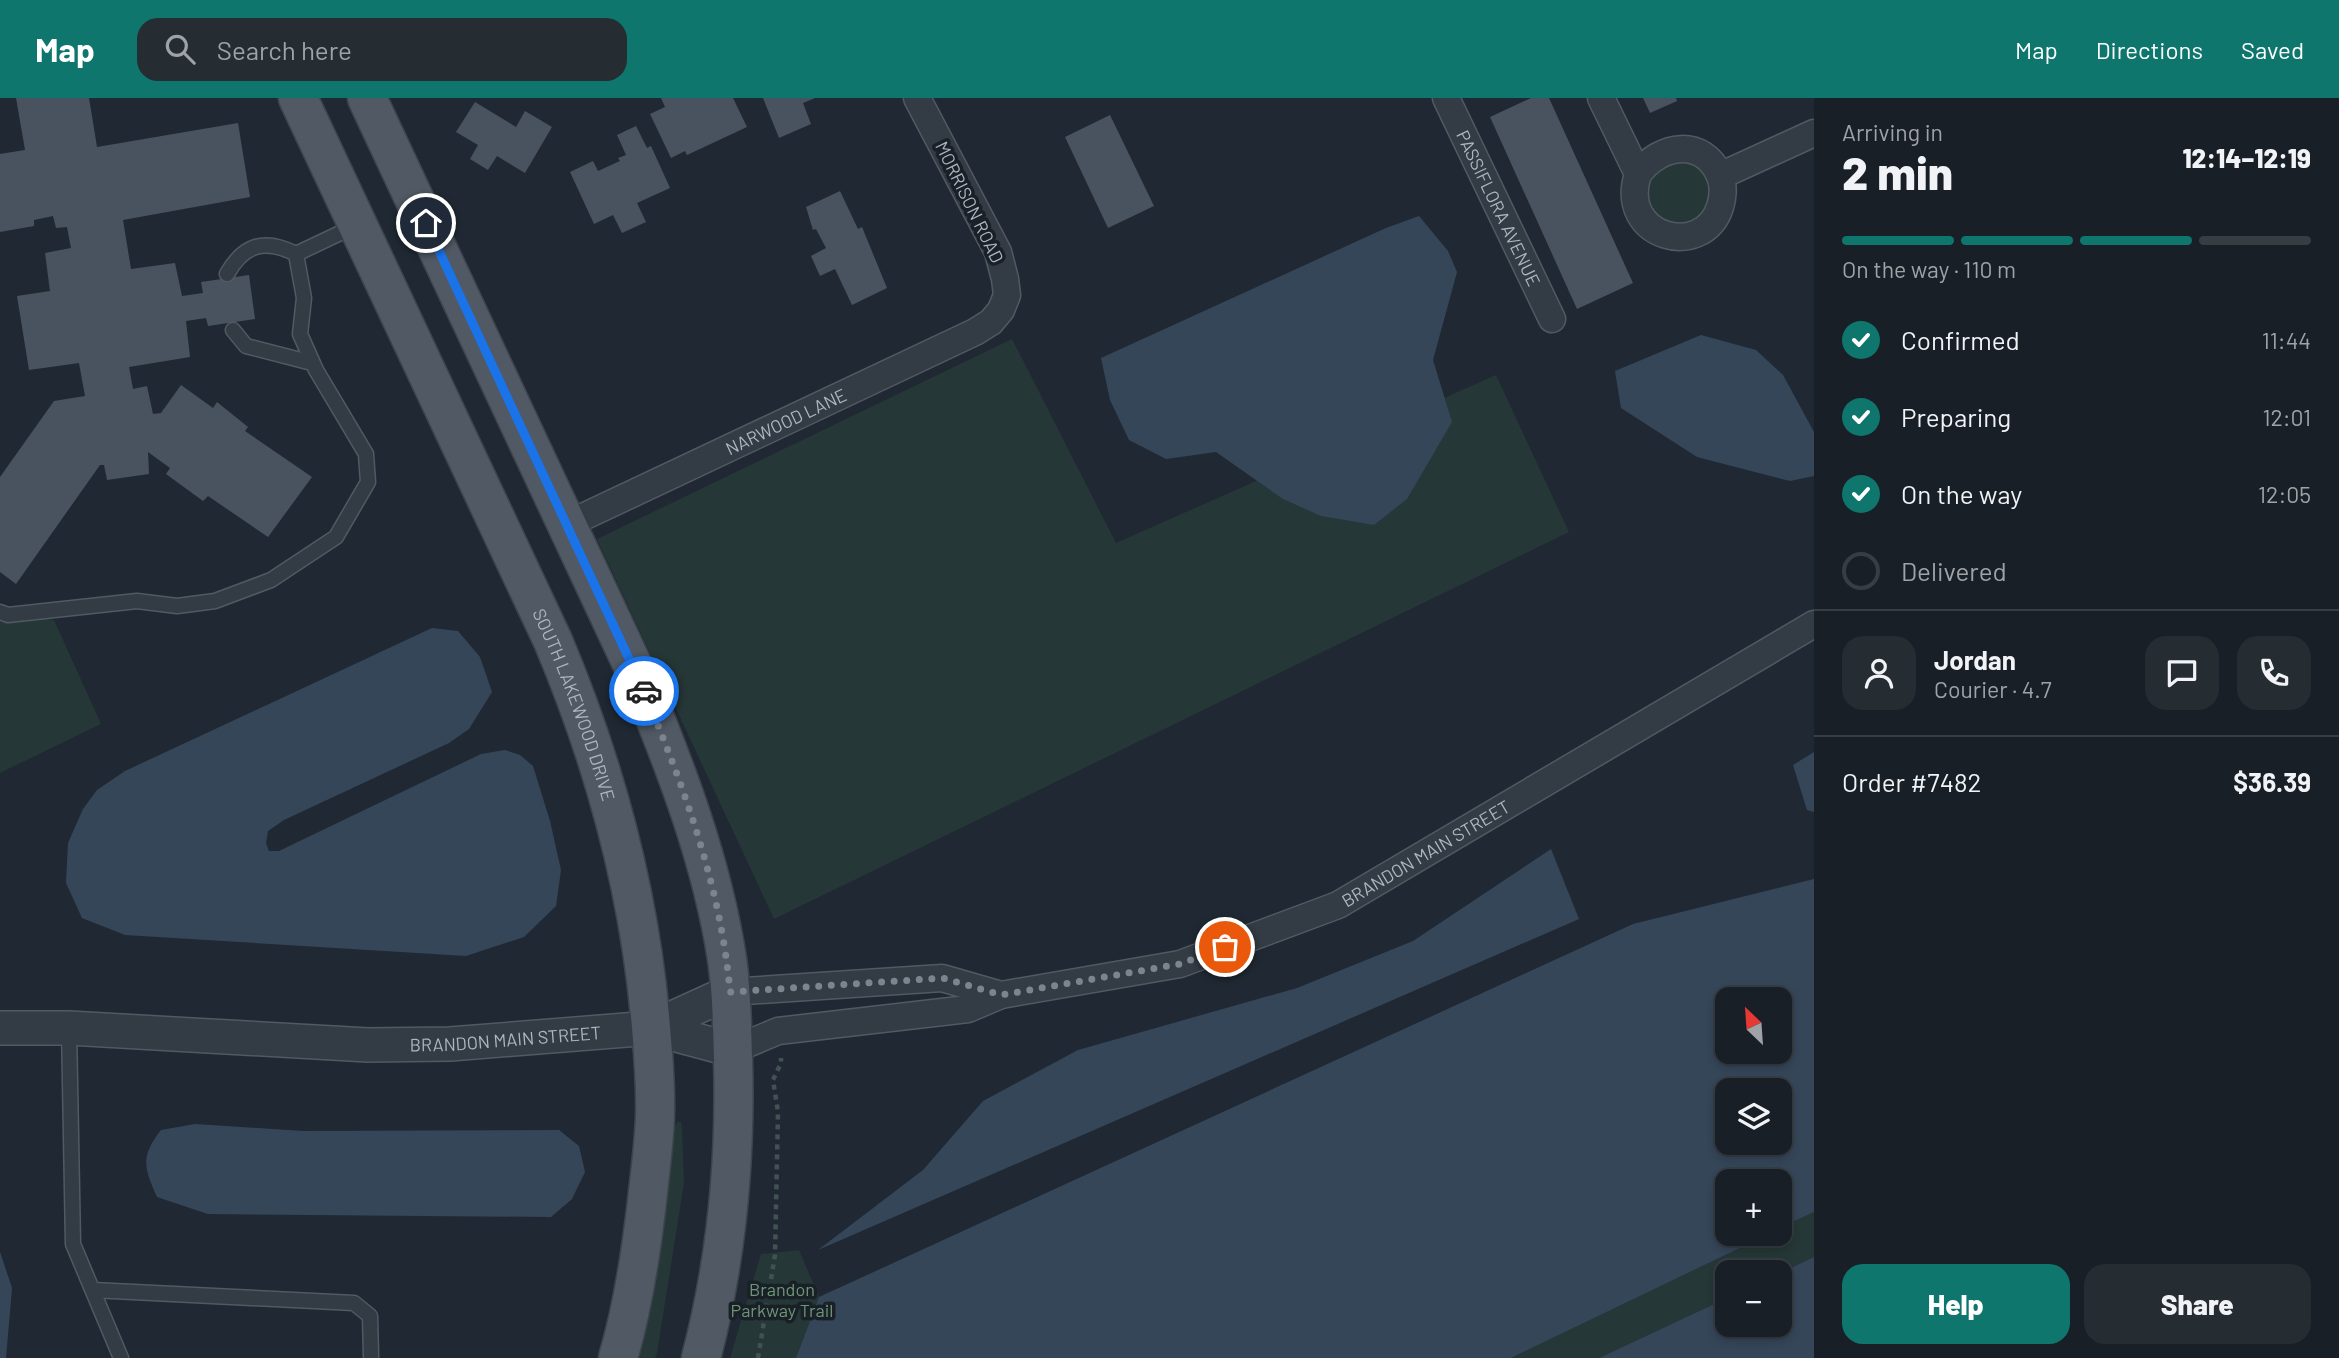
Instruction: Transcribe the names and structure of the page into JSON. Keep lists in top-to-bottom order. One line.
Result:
{"streets":{"main road":["SOUTH LAKEWOOD DRIVE"],"street":["MORRISON ROAD","PASSIFLORA AVENUE","NARWOOD LANE","BRANDON MAIN STREET"]},"crossings":[["MORRISON ROAD","NARWOOD LANE"],["SOUTH LAKEWOOD DRIVE","BRANDON MAIN STREET"]],"parks":["Brandon Parkway Trail"],"north":"top left","page":{"header":"Map","search":"Search here","nav":["Map","Directions","Saved"],"heading":["2 min","Arriving in","12:14–12:19"],"panel":["Jordan","Courier · 4.7","Order #7482","$36.39"],"bar":"On the way · 110 m","list":[["Confirmed","11:44"],["Preparing","12:01"],["On the way","12:05"],"Delivered"],"map_buttons":["+","−"],"buttons":["Help","Share"]}}
